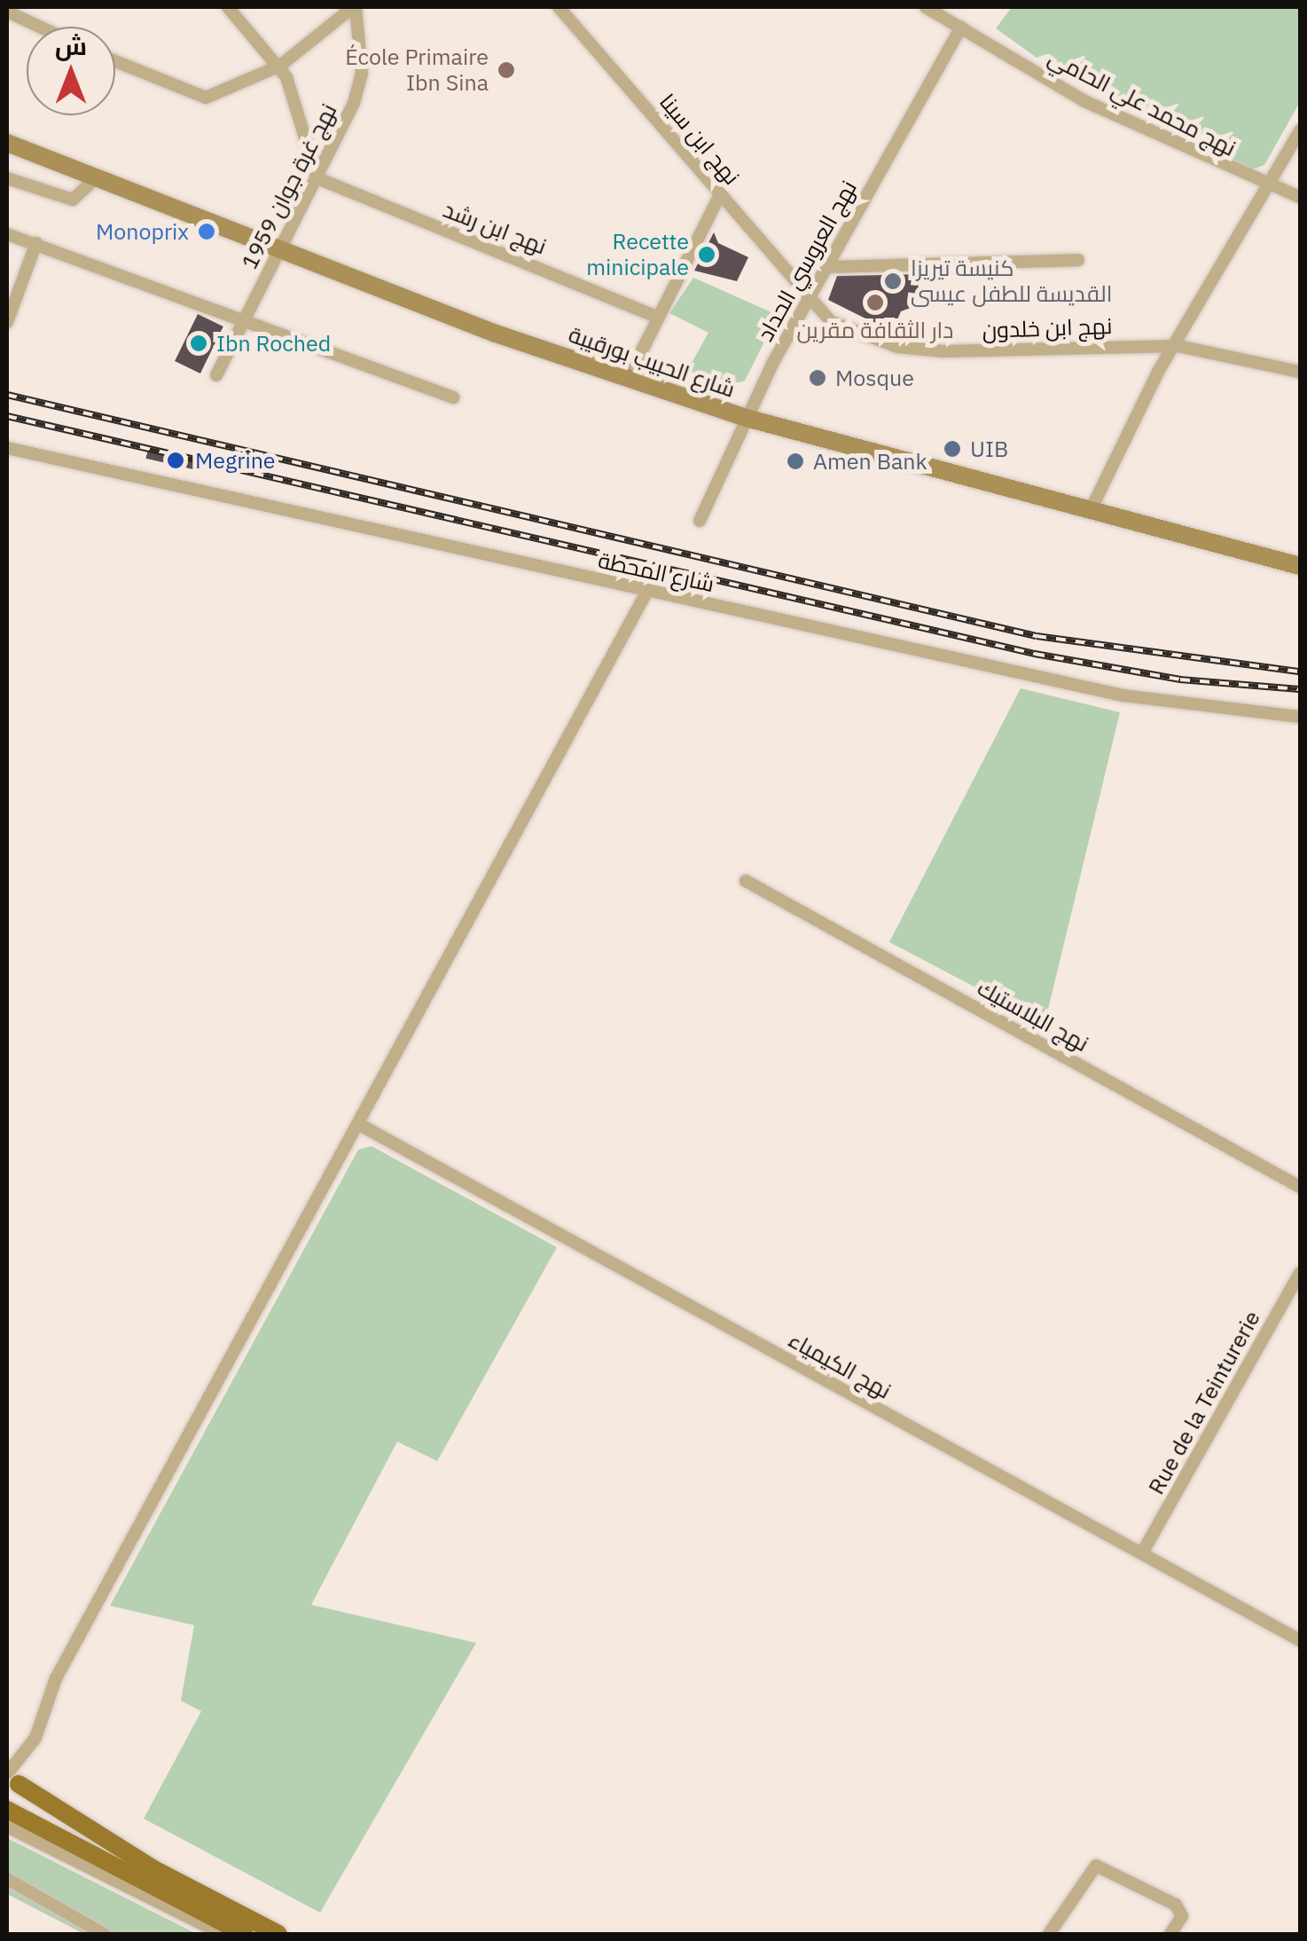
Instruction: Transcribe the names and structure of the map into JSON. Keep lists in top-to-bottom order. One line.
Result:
{"streets":{"street":["نهج محمد علي الحامي","نهج ابن سينا","نهج غرة جوان 1959","نهج ابن رشد","نهج العروسي الحداد","نهج ابن خلدون","شارع الحبيب بورقيبة","شارع المحطة","نهج البلاستيك","نهج الكيمياء","Rue de la Teinturerie"]},"crossings":[["نهج محمد علي الحامي","نهج العروسي الحداد"],["نهج ابن سينا","نهج العروسي الحداد"],["نهج ابن سينا","نهج ابن خلدون"],["نهج غرة جوان 1959","نهج ابن رشد"],["نهج غرة جوان 1959","شارع الحبيب بورقيبة"],["نهج العروسي الحداد","نهج ابن خلدون"],["نهج العروسي الحداد","شارع الحبيب بورقيبة"],["نهج الكيمياء","Rue de la Teinturerie"]],"places":["École Primaire Ibn Sina","Monoprix","Recette minicipale","كنيسة تيريزا القديسة للطفل عيسى","دار الثقافة مقرين","Ibn Roched","Mosque","UIB","Megrine","Amen Bank"],"north":"top"}
